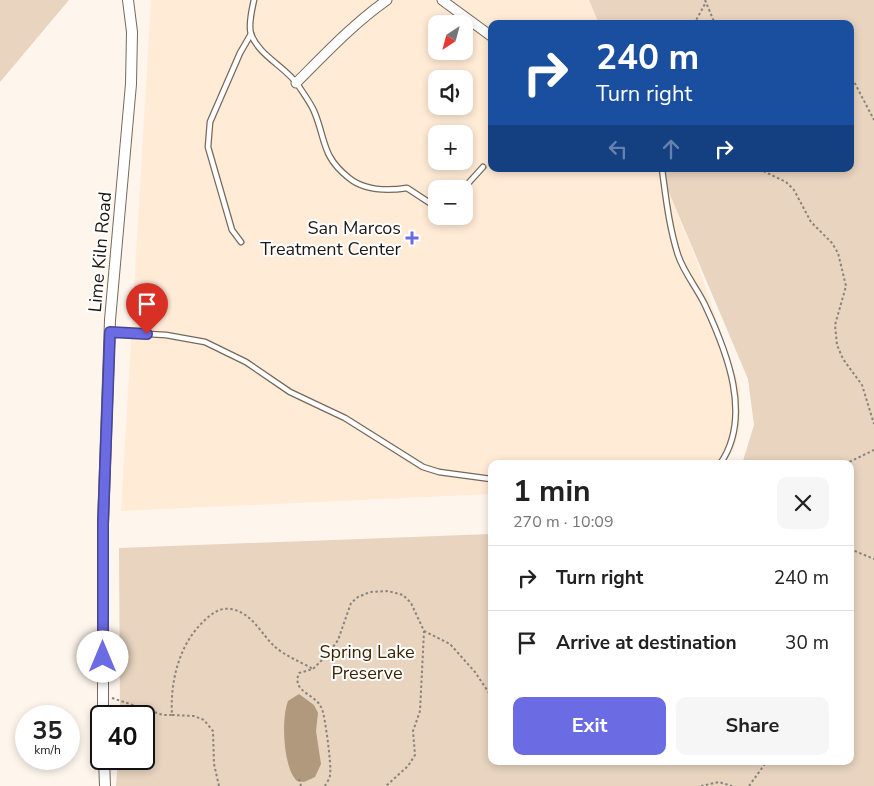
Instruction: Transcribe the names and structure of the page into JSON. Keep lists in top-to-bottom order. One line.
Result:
{"streets":{"street":["Lime Kiln Road"]},"parks":["Spring Lake Preserve"],"places":{"health":["San Marcos Treatment Center"]},"north":"bottom left","page":{"map_buttons":["+","−"],"turn":["240 m","Turn right"],"heading":["1 min","270 m · 10:09"],"list":[{"name":"Turn right","value":"240 m"},{"name":"Arrive at destination","value":"30 m"}],"buttons":["Exit","Share"],"speed":"35 km/h","limit":"40"}}
